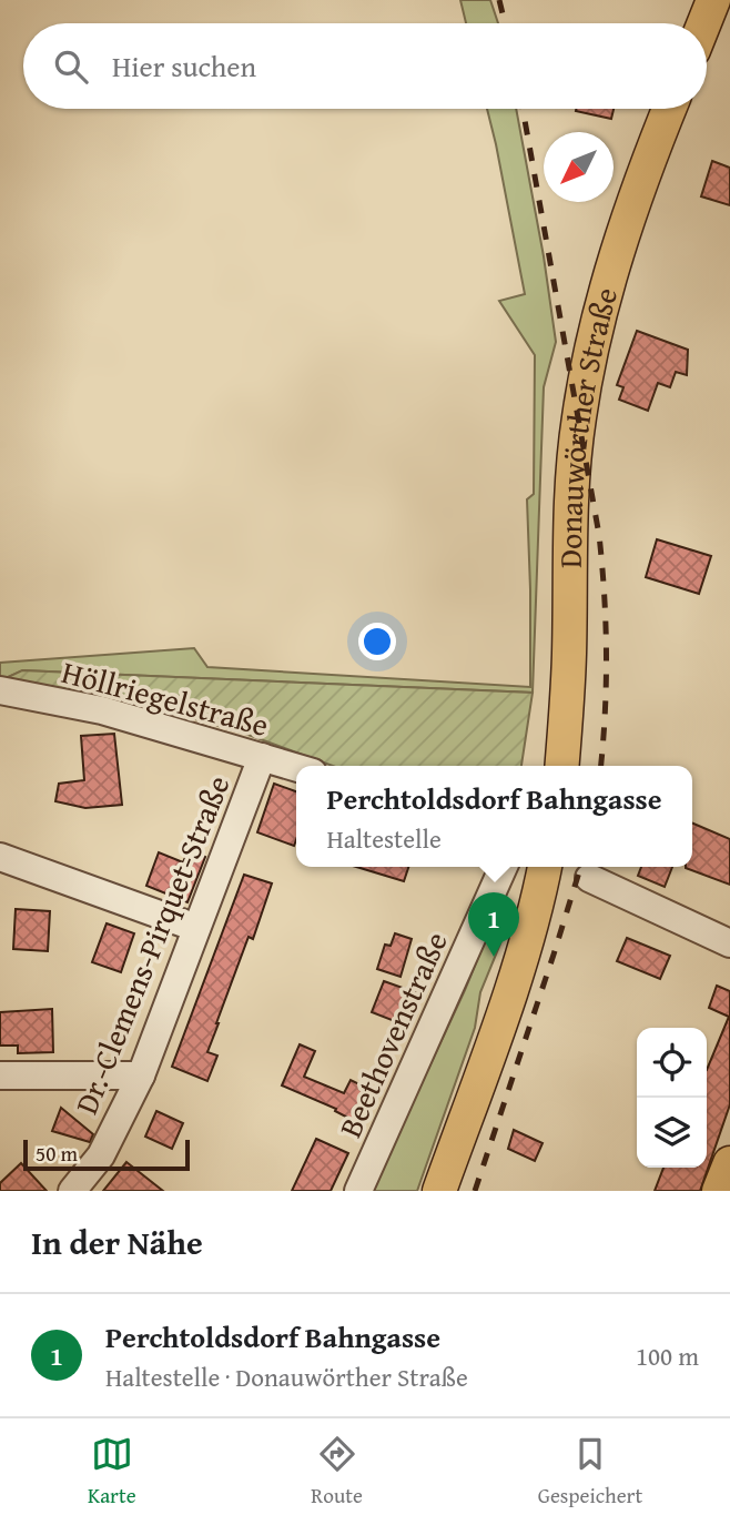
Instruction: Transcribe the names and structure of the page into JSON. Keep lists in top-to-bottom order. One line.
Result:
{"streets":{"main road":["Donauwörther Straße"],"street":["Höllriegelstraße","Dr.-Clemens-Pirquet-Straße","Beethovenstraße"]},"crossings":[["Höllriegelstraße","Dr.-Clemens-Pirquet-Straße"]],"scale_bar":"50 m","north":"bottom left","page":{"search":"Hier suchen","popup":["Perchtoldsdorf Bahngasse","Haltestelle"],"pins":"1","scale":"50 m","heading":"In der Nähe","list":[{"mark":"1","name":"Perchtoldsdorf Bahngasse","note":"Haltestelle · Donauwörther Straße","value":"100 m"}],"nav":["Karte","Route","Gespeichert"]}}
